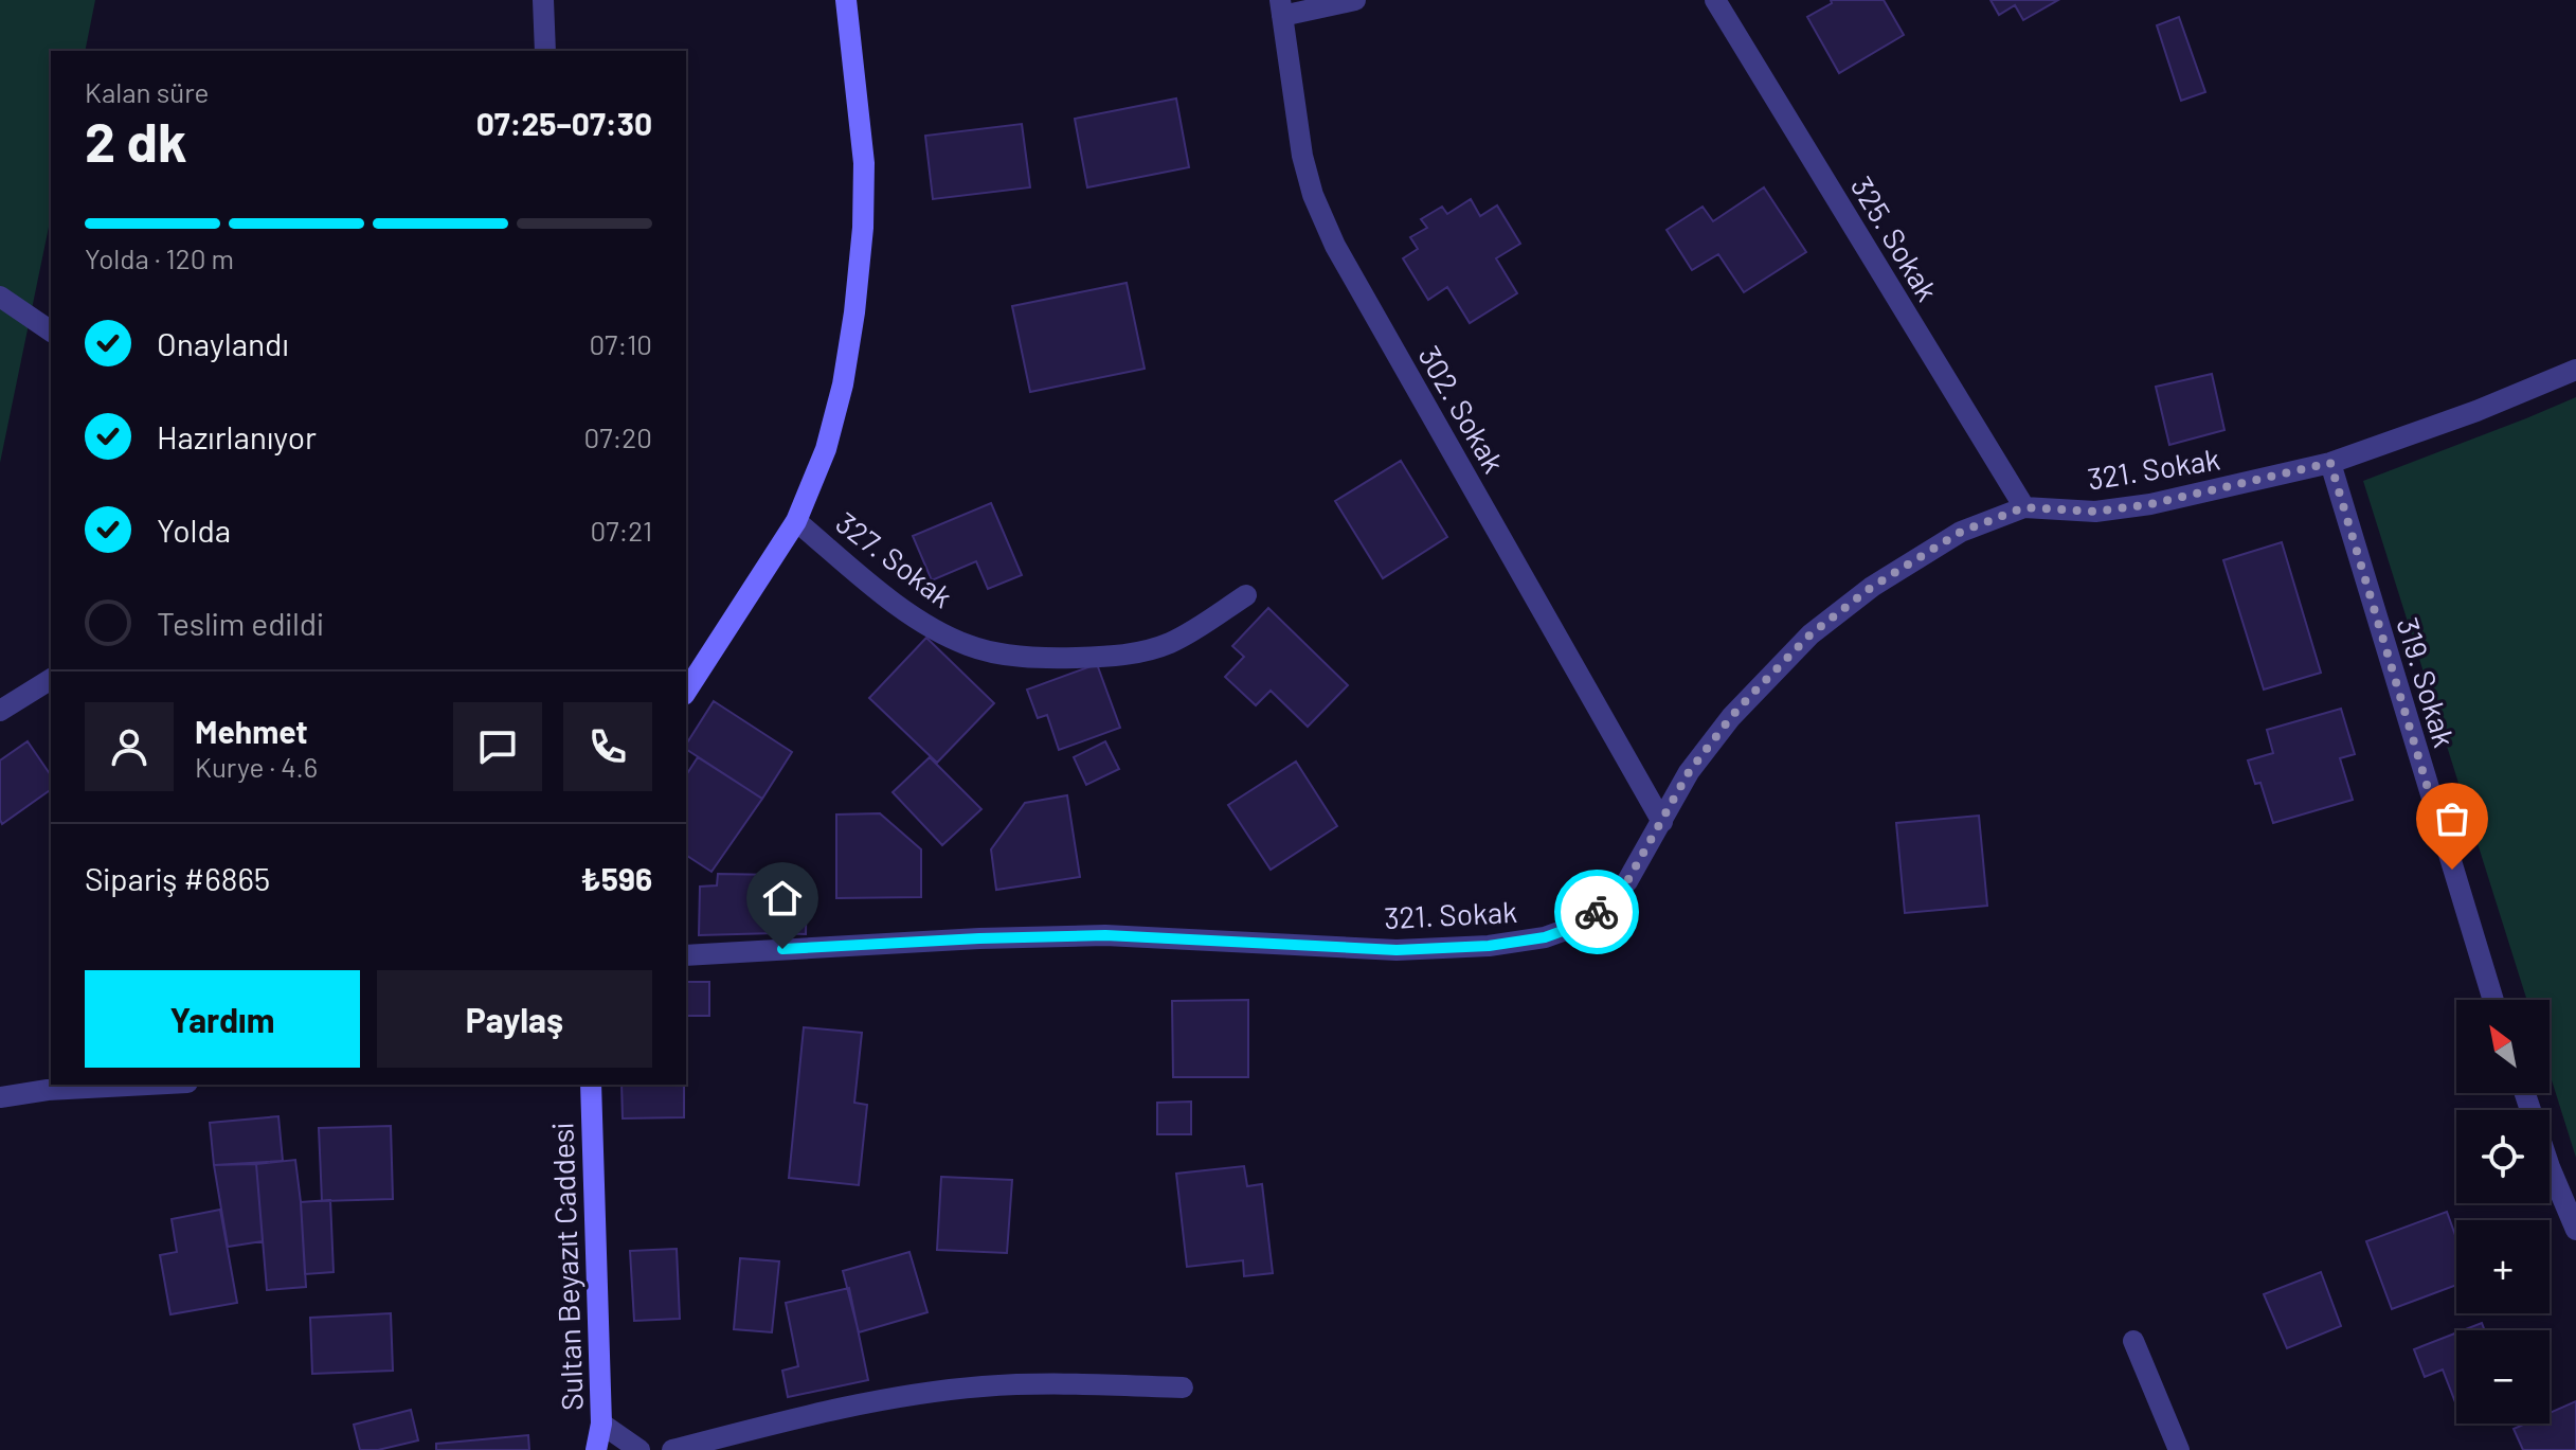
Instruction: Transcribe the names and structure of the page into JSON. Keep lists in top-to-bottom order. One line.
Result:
{"streets":{"street":["325. Sokak","302. Sokak","321. Sokak","327. Sokak","319. Sokak","Sultan Beyazıt Caddesi"]},"crossings":[["325. Sokak","321. Sokak"],["302. Sokak","321. Sokak"],["321. Sokak","319. Sokak"]],"north":"top left","page":{"heading":["2 dk","Kalan süre","07:25–07:30"],"panel":["Mehmet","Kurye · 4.6","Sipariş #6865","₺596"],"bar":"Yolda · 120 m","list":[["Onaylandı","07:10"],["Hazırlanıyor","07:20"],["Yolda","07:21"],"Teslim edildi"],"buttons":["Yardım","Paylaş"],"map_buttons":["+","−"]}}
